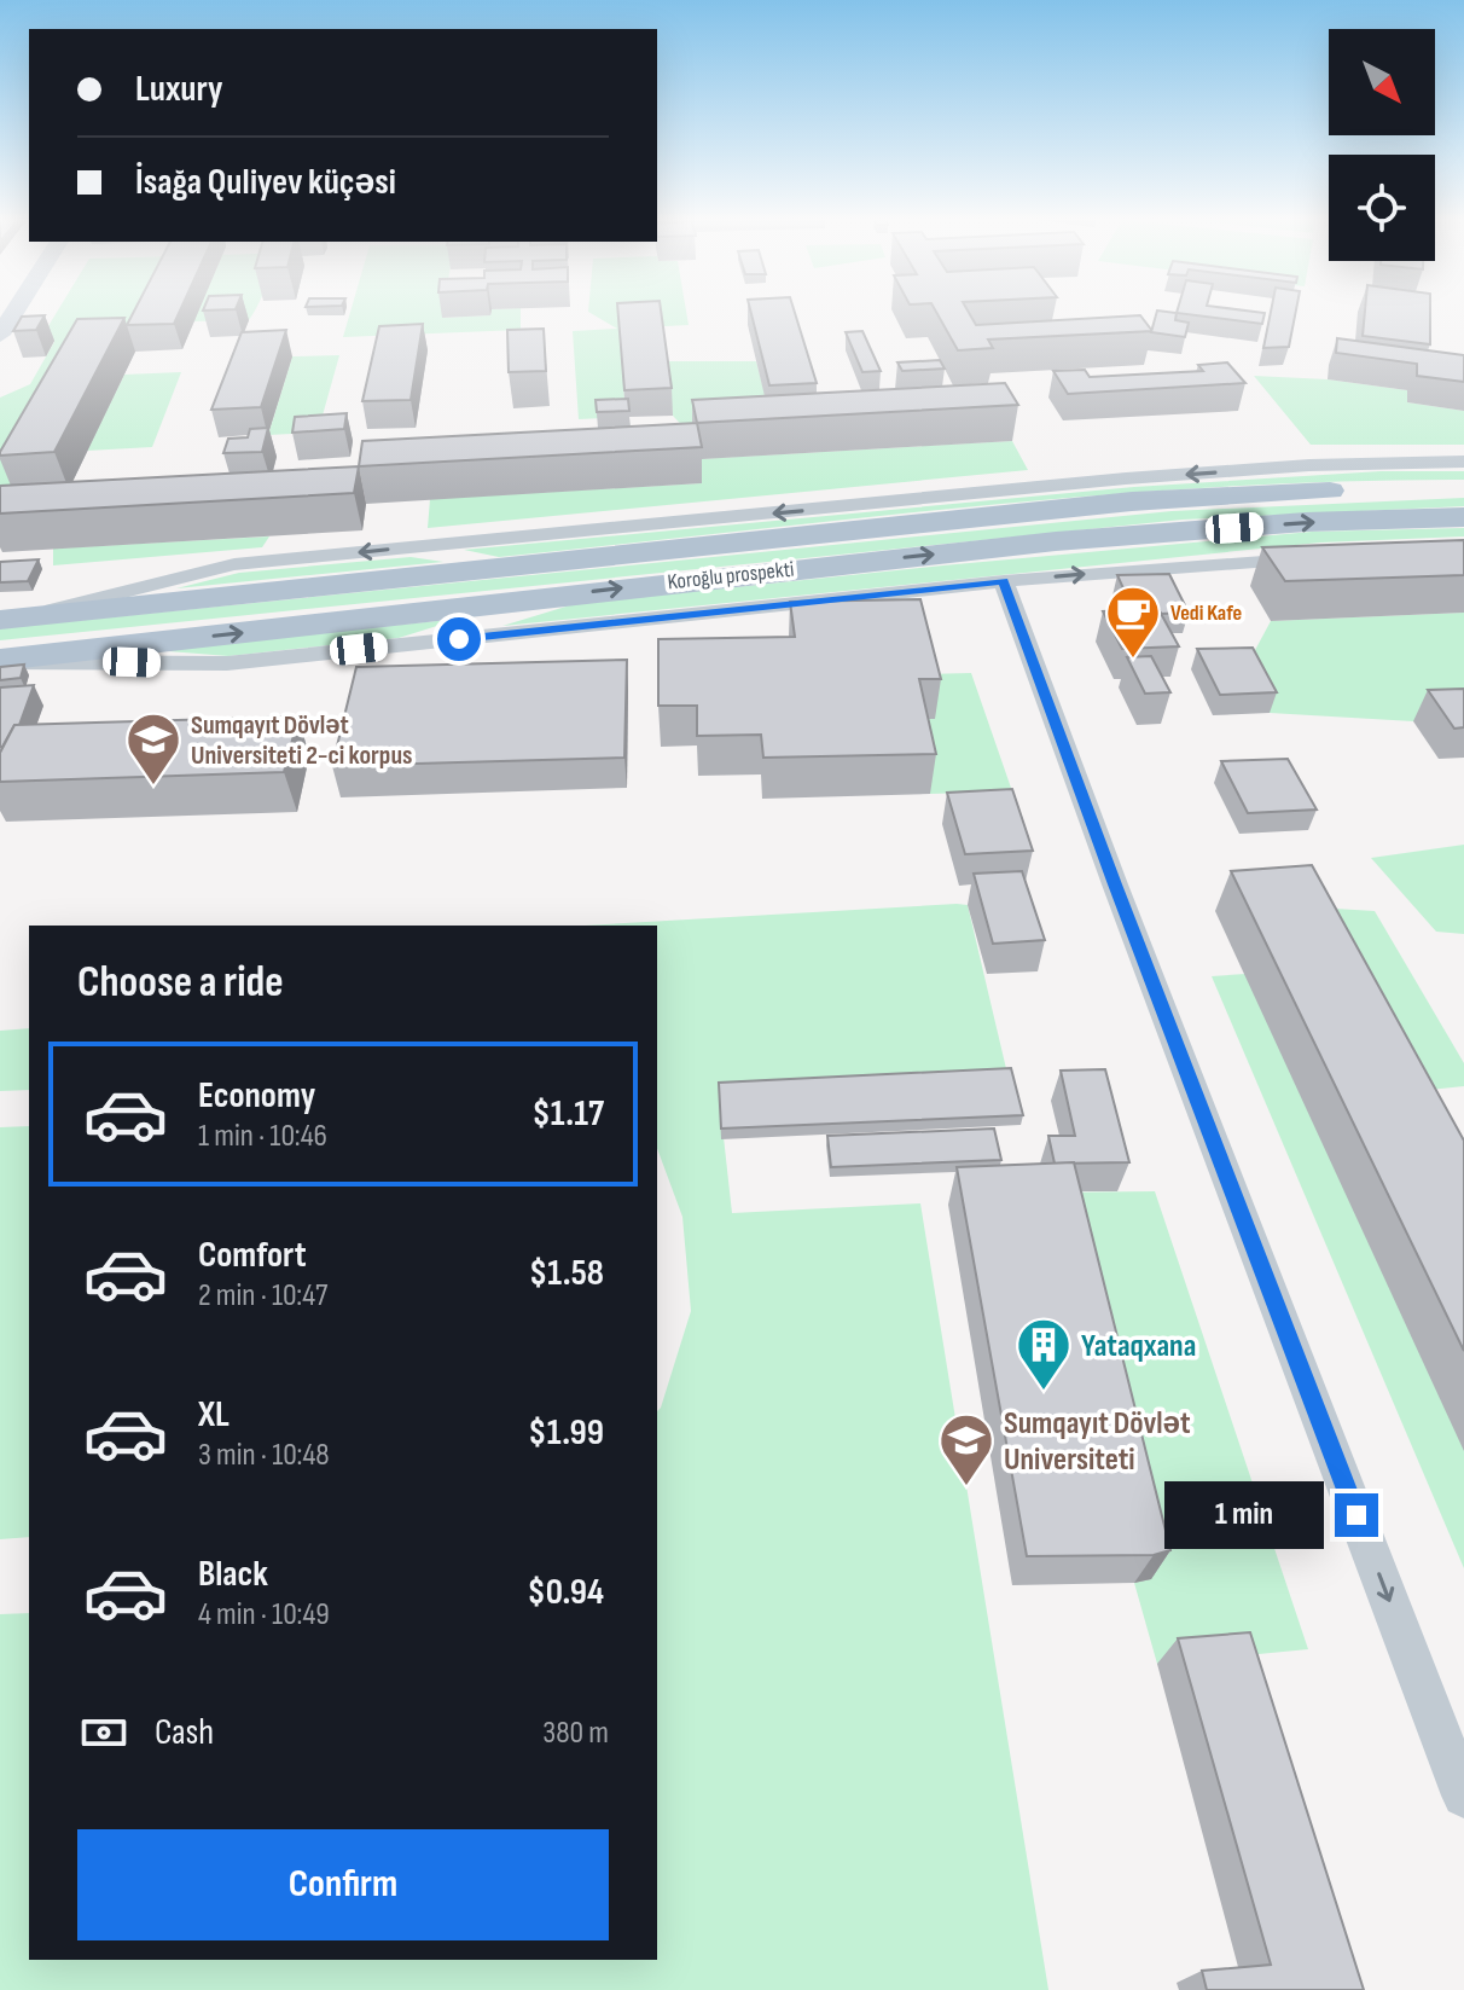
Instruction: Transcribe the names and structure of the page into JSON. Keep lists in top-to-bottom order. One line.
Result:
{"streets":{"main road":["Koroğlu prospekti"]},"places":{"cafe":["Vedi Kafe"],"school or university":["Sumqayıt Dövlət Universiteti 2-ci korpus","Sumqayıt Dövlət Universiteti"],"building":["Yataqxana"]},"north":"bottom right","page":{"banner":["Luxury","İsağa Quliyev küçəsi"],"heading":"Choose a ride","list":[{"name":"Economy","note":"1 min · 10:46","value":"$1.17"},{"name":"Comfort","note":"2 min · 10:47","value":"$1.58"},{"name":"XL","note":"3 min · 10:48","value":"$1.99"},{"name":"Black","note":"4 min · 10:49","value":"$0.94"}],"bubble":"1 min","pay":["Cash","380 m"],"buttons":"Confirm"}}
